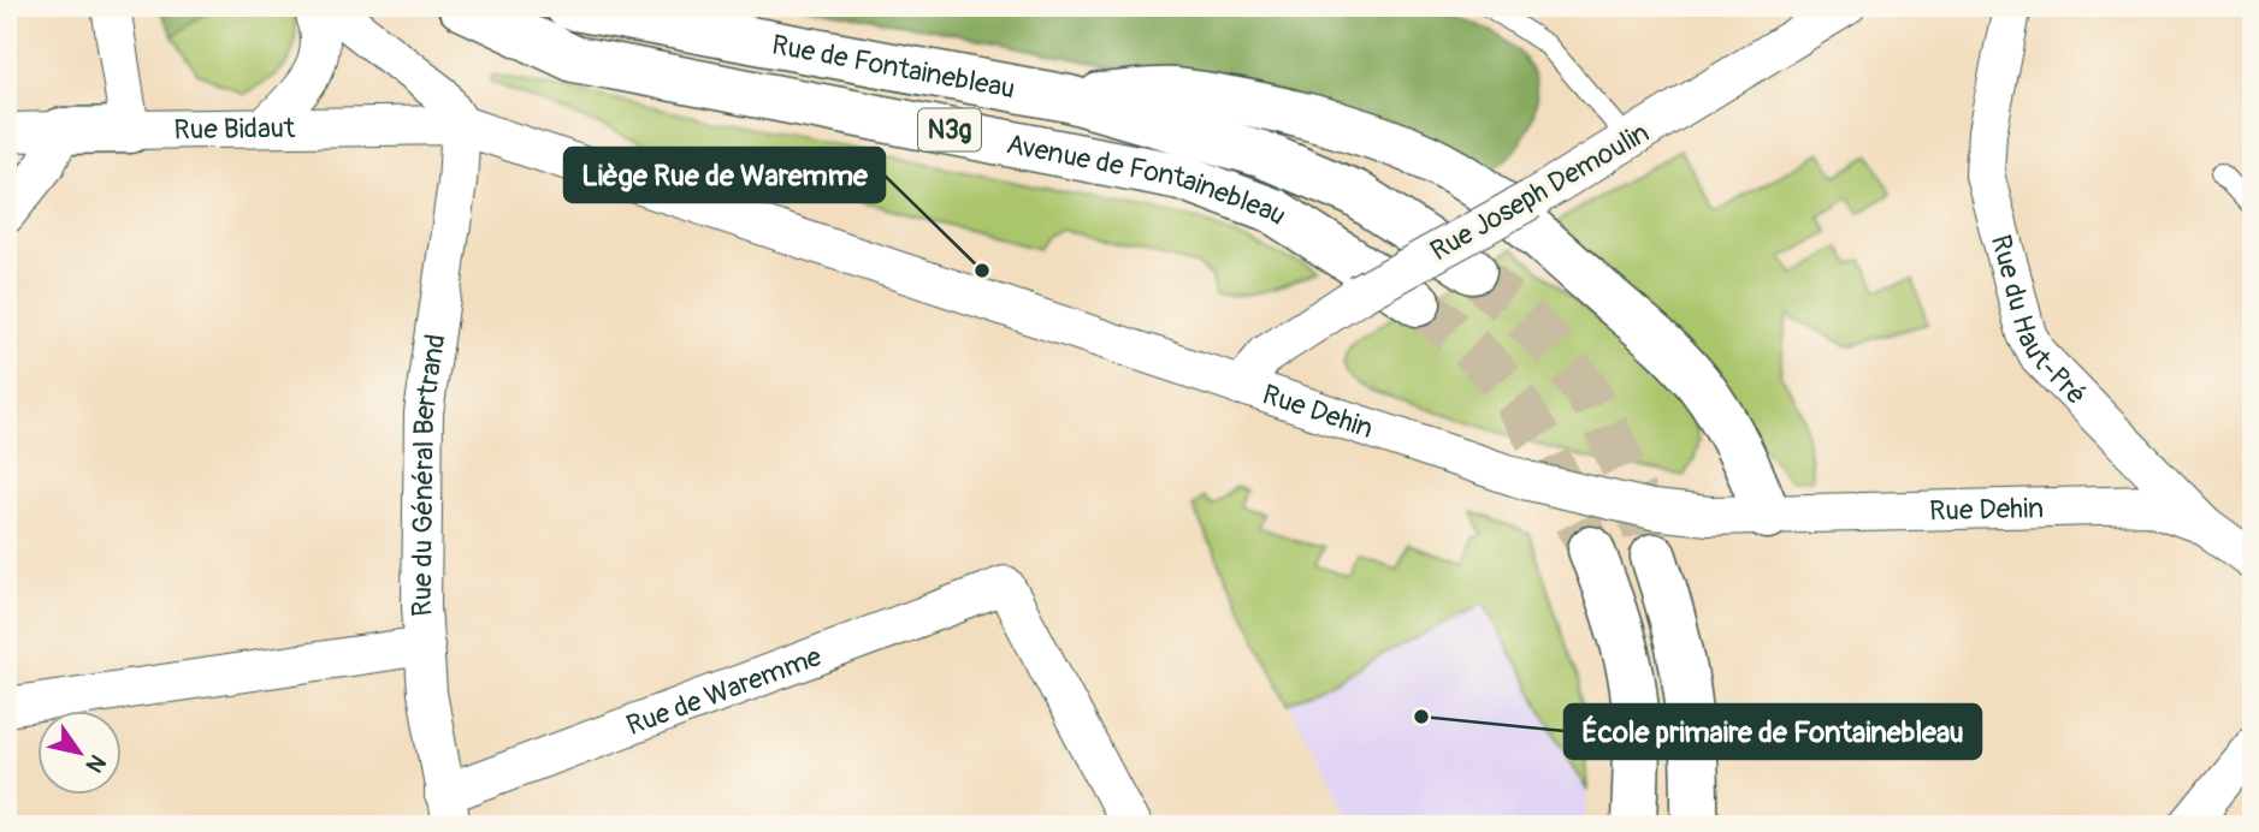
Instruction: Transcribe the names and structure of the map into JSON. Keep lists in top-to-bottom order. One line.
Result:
{"streets":{"main road":["Rue de Fontainebleau","Rue Bidaut","N3g","Avenue de Fontainebleau"],"street":["Rue Joseph Demoulin","Rue du Haut-Pré","Rue Dehin","Rue du Général Bertrand","Rue de Waremme"]},"crossings":[["Rue de Fontainebleau","Avenue de Fontainebleau"],["Rue Bidaut","Rue Dehin"],["Rue Bidaut","Rue du Général Bertrand"],["Rue Joseph Demoulin","Rue Dehin"],["Rue du Haut-Pré","Rue Dehin"],["Rue Dehin","Rue du Général Bertrand"],["Rue du Général Bertrand","Rue de Waremme"]],"places":["Liège Rue de Waremme","École primaire de Fontainebleau"],"north":"bottom right"}
